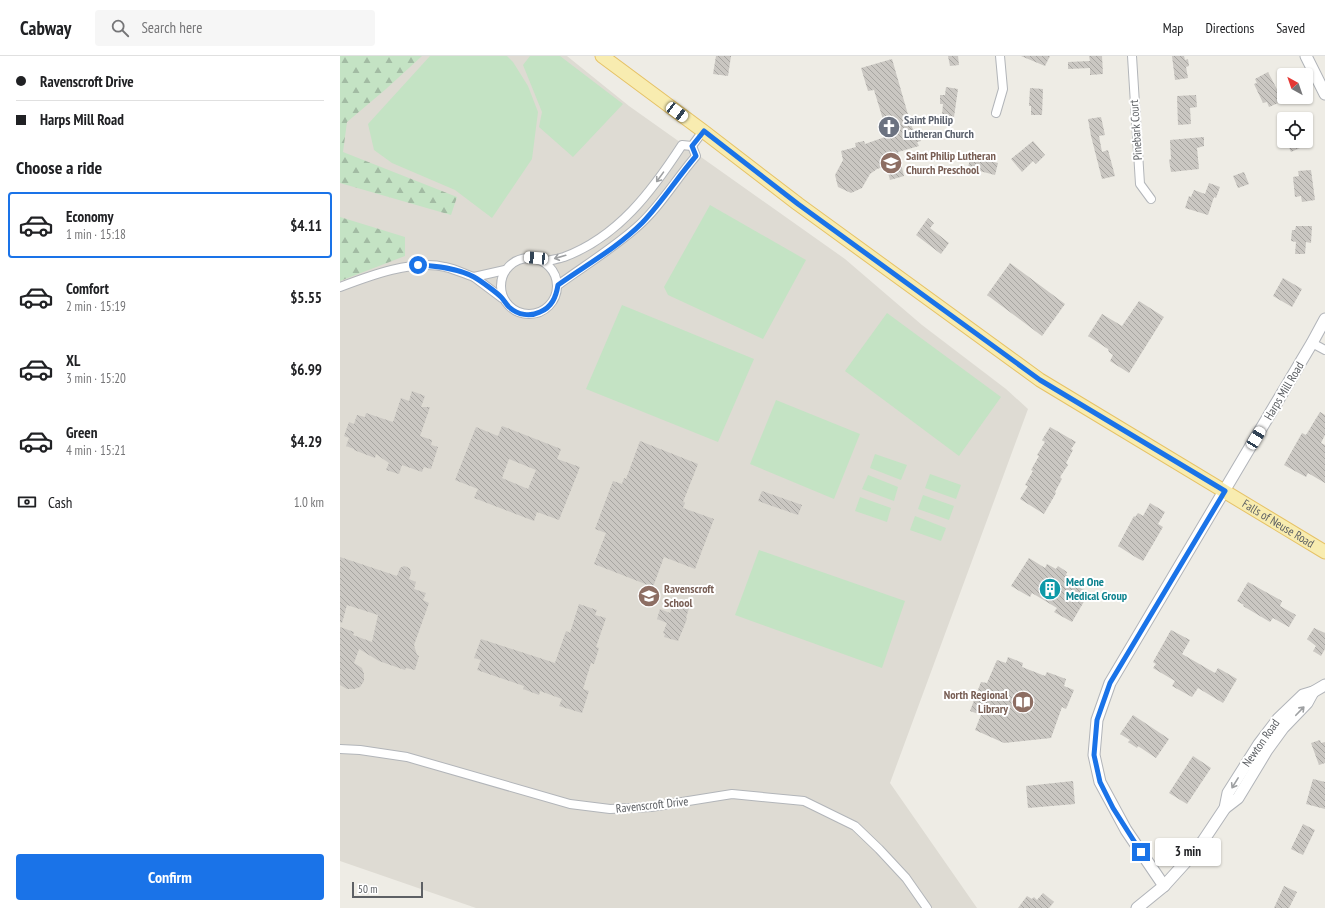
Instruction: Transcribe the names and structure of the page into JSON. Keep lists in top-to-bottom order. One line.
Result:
{"streets":{"main road":["Falls of Neuse Road"],"street":["Pinebark Court","Harps Mill Road","Newton Road","Ravenscroft Drive"]},"crossings":[["Harps Mill Road","Falls of Neuse Road"],["Harps Mill Road","Newton Road"]],"places":{"church":["Saint Philip Lutheran Church"],"school or university":["Saint Philip Lutheran Church Preschool","Ravenscroft School"],"building":["Med One Medical Group"],"library":["North Regional Library"]},"scale_bar":"50 m","north":"top left","page":{"header":"Cabway","search":"Search here","nav":["Map","Directions","Saved"],"banner":["Ravenscroft Drive","Harps Mill Road"],"heading":"Choose a ride","list":[{"name":"Economy","note":"1 min · 15:18","value":"$4.11"},{"name":"Comfort","note":"2 min · 15:19","value":"$5.55"},{"name":"XL","note":"3 min · 15:20","value":"$6.99"},{"name":"Green","note":"4 min · 15:21","value":"$4.29"}],"pay":["Cash","1.0 km"],"bubble":"3 min","buttons":"Confirm","scale":"50 m"}}
